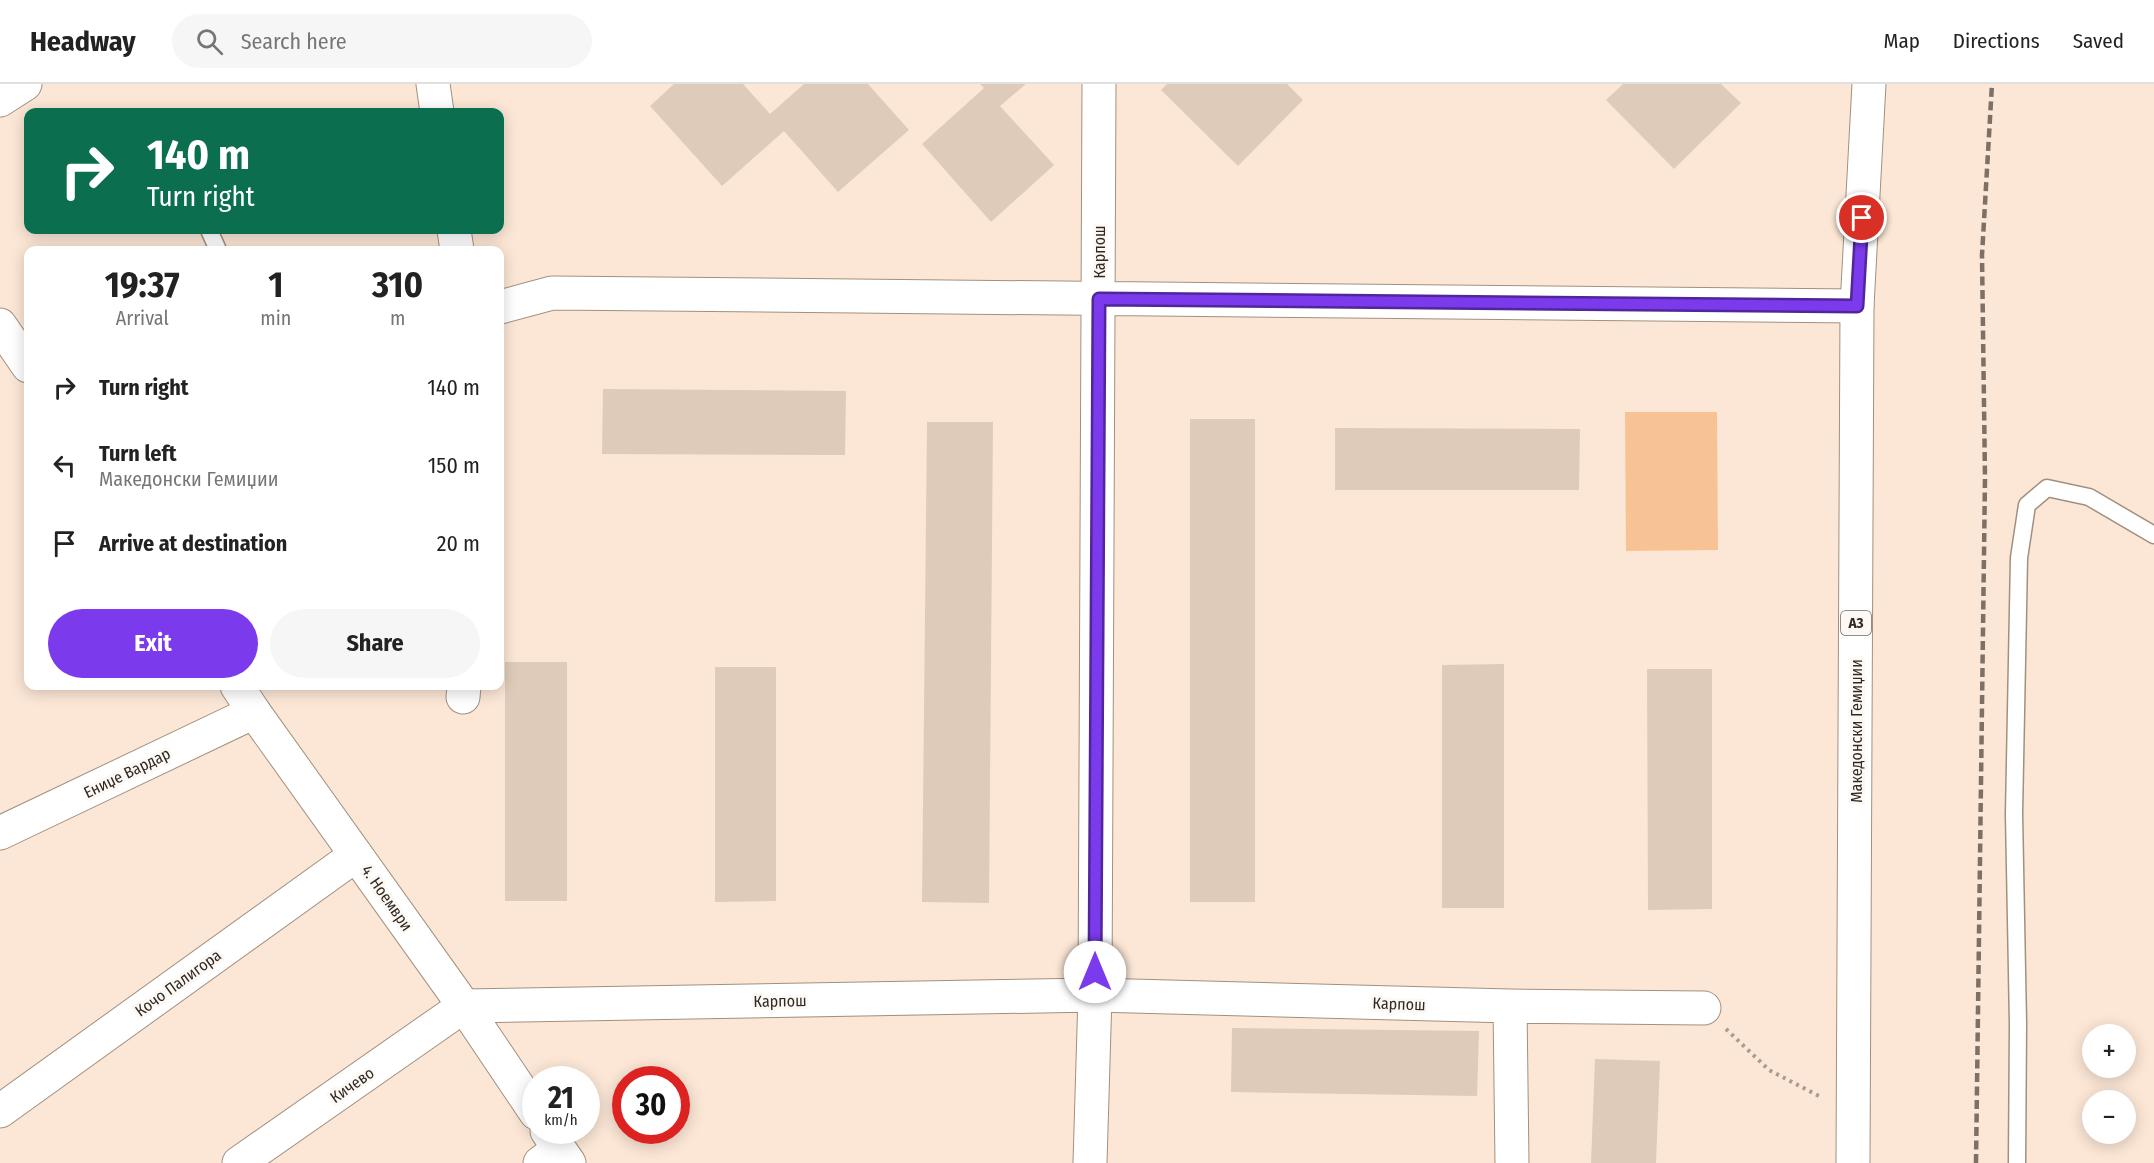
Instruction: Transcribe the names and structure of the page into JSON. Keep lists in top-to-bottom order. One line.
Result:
{"streets":{"street":["Карпош","A3","Македонски Гемиџии","Ениџе Вардар","4. Ноември","Кочо Палигора","Кичево"]},"crossings":[["Карпош","4. Ноември"],["Карпош","Кичево"],["Ениџе Вардар","4. Ноември"],["4. Ноември","Кочо Палигора"],["4. Ноември","Кичево"]],"page":{"header":"Headway","search":"Search here","nav":["Map","Directions","Saved"],"turn":["140 m","Turn right"],"eta":["19:37","Arrival","1","min","310","m"],"list":[{"name":"Turn right","value":"140 m"},{"name":"Turn left","note":"Македонски Гемиџии","value":"150 m"},{"name":"Arrive at destination","value":"20 m"}],"buttons":["Exit","Share"],"map_buttons":["+","−"],"speed":"21 km/h","limit":"30"}}
